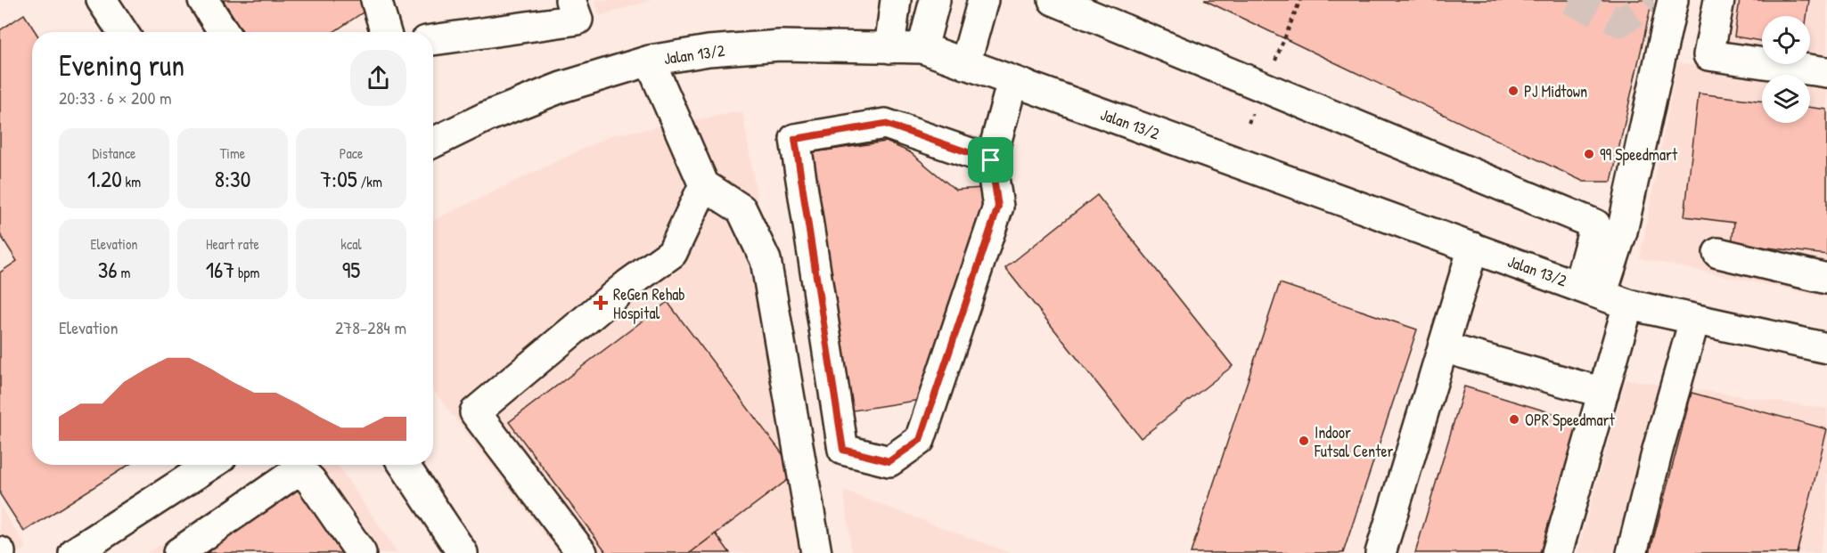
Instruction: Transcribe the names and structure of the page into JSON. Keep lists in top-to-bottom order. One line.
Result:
{"streets":{"street":["Jalan 13/2"]},"places":{"other":["PJ Midtown","99 Speedmart","OPR Speedmart","Indoor Futsal Center"],"health":["ReGen Rehab Hospital"]},"page":{"heading":["Evening run","20:33 · 6 × 200 m"],"stats":[["Distance","1.20 km"],["Time","8:30"],["Pace","7:05 /km"],["Elevation","36 m"],["Heart rate","167 bpm"],["kcal","95"]],"chart":["Elevation","278–284 m"]}}
